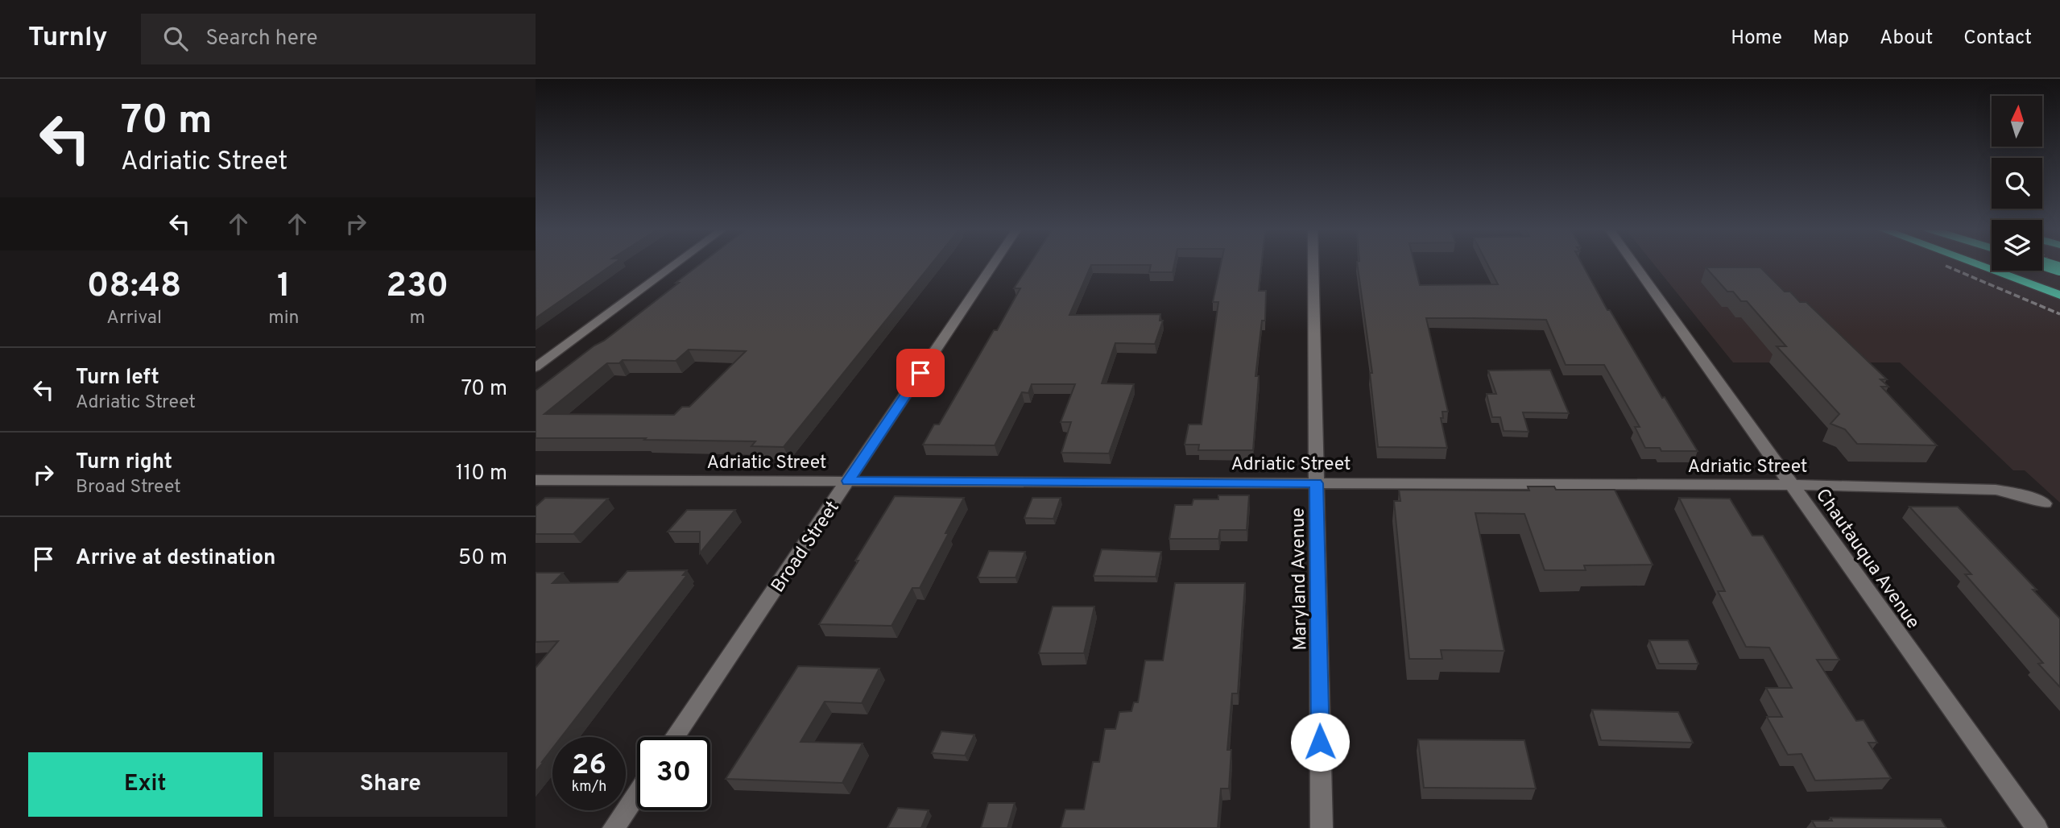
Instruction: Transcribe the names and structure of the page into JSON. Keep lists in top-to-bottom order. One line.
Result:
{"streets":{"street":["Adriatic Street","Broad Street","Chautauqua Avenue","Maryland Avenue"]},"crossings":[["Adriatic Street","Broad Street"],["Adriatic Street","Chautauqua Avenue"],["Adriatic Street","Maryland Avenue"]],"north":"top","page":{"header":"Turnly","search":"Search here","nav":["Home","Map","About","Contact"],"turn":["70 m","Adriatic Street"],"eta":["08:48","Arrival","1","min","230","m"],"list":[{"name":"Turn left","note":"Adriatic Street","value":"70 m"},{"name":"Turn right","note":"Broad Street","value":"110 m"},{"name":"Arrive at destination","value":"50 m"}],"speed":"26 km/h","limit":"30","buttons":["Exit","Share"]}}
